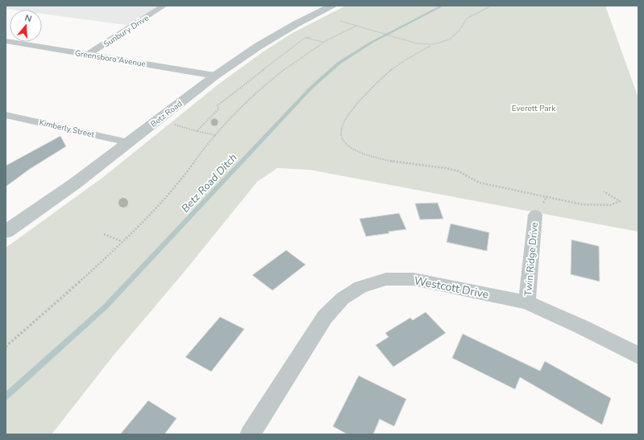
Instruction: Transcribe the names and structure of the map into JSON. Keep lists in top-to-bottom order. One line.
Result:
{"streets":{"street":["Sunbury Drive","Greensboro Avenue","Betz Road","Kimberly Street","Twin Ridge Drive","Westcott Drive"]},"crossings":[["Sunbury Drive","Greensboro Avenue"],["Greensboro Avenue","Betz Road"],["Betz Road","Kimberly Street"],["Twin Ridge Drive","Westcott Drive"]],"water":["Betz Road Ditch"],"parks":["Everett Park"],"north":"top"}
